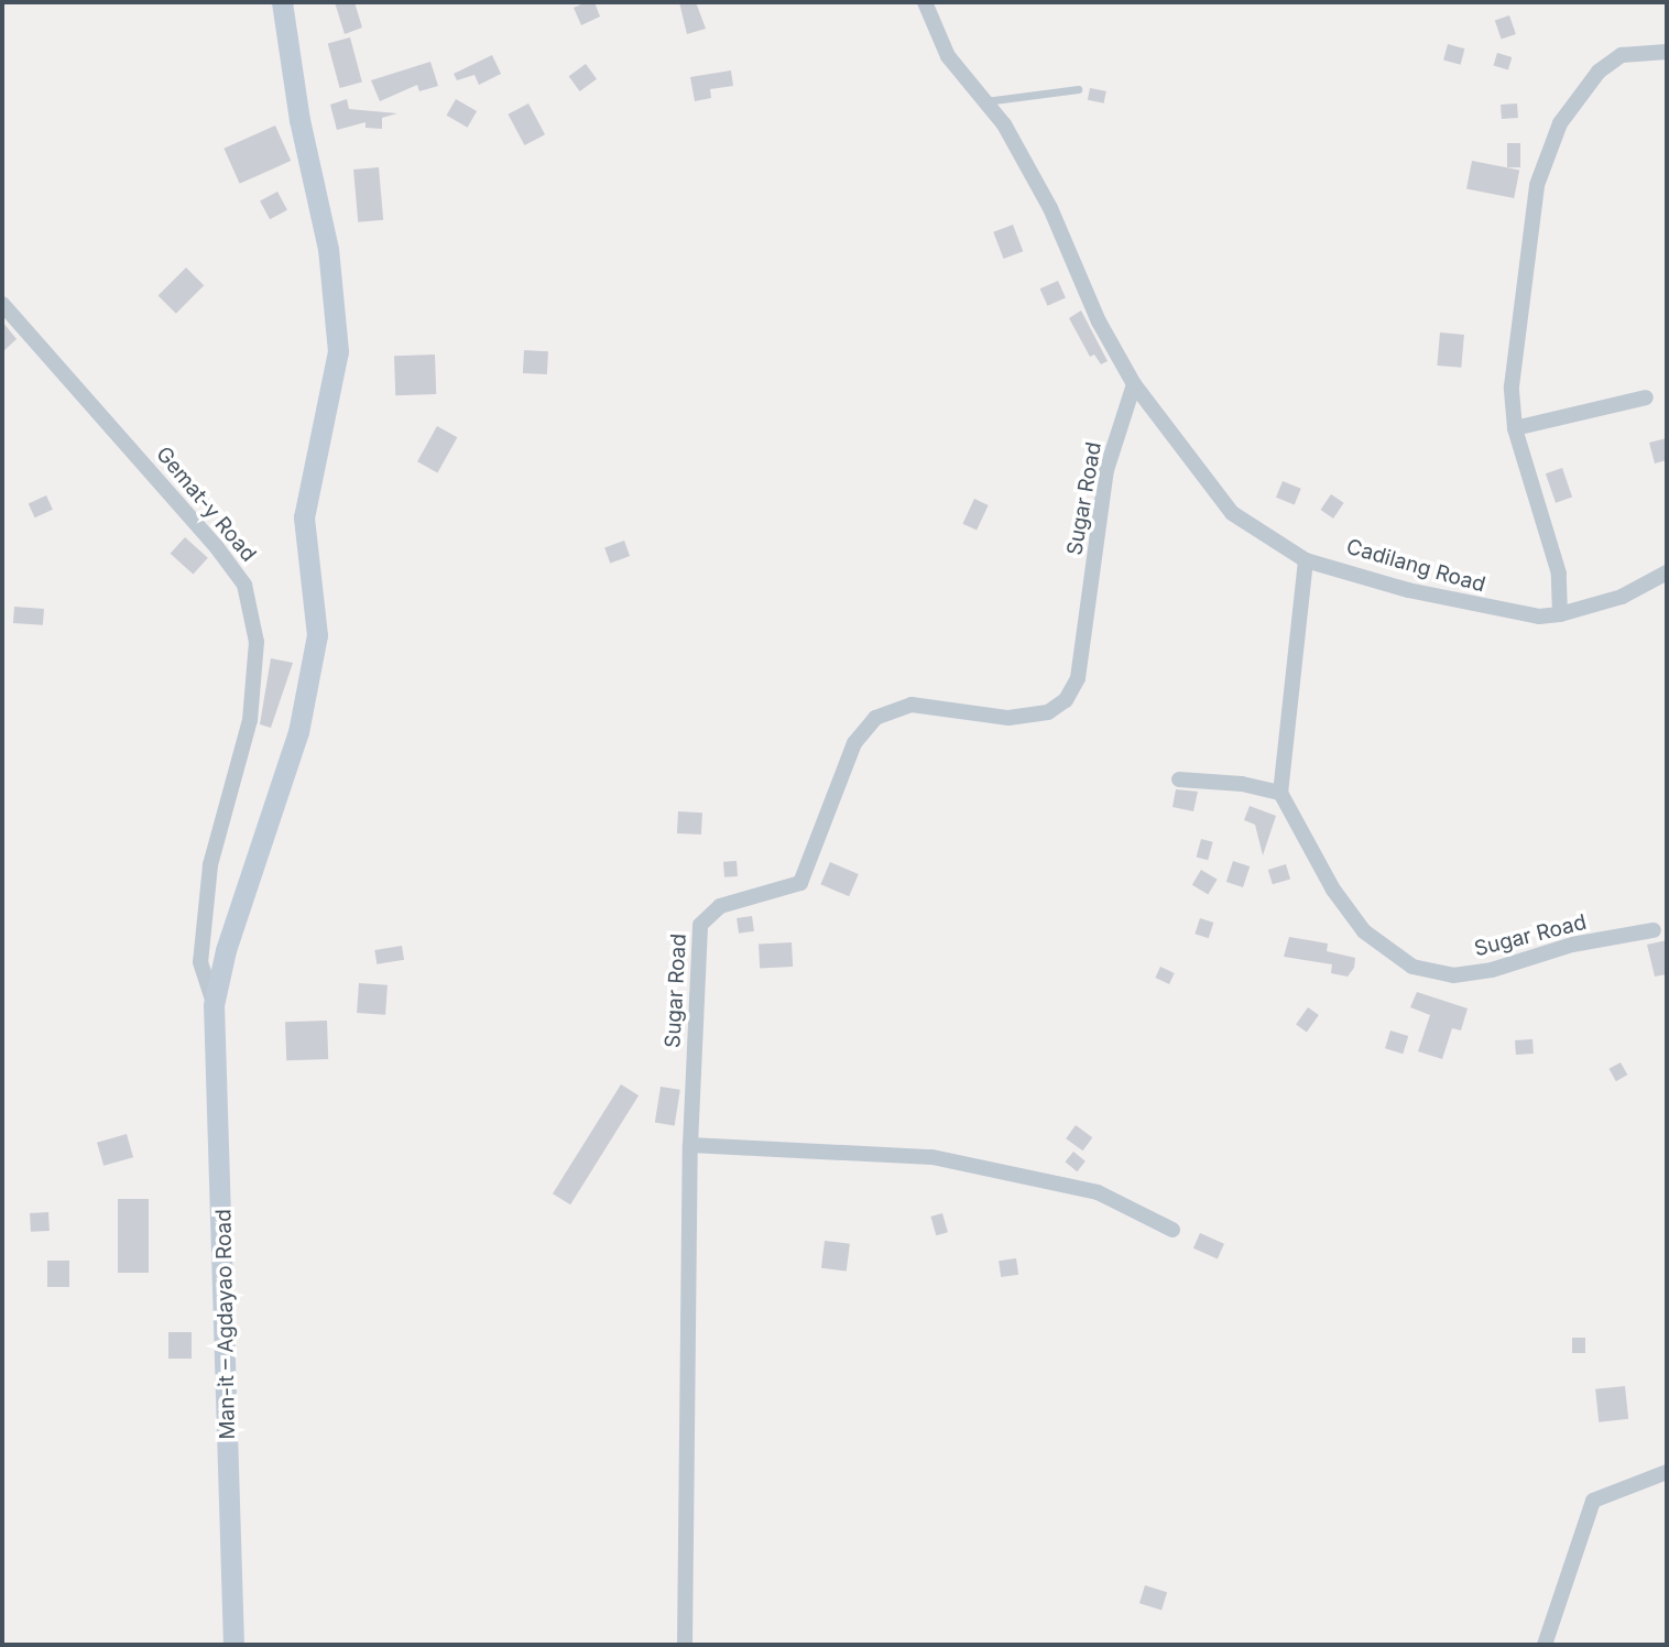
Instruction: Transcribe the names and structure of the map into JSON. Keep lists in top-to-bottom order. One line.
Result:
{"streets":{"street":["Sugar Road","Gemat-y Road","Cadilang Road","Man-it – Agdayao Road"]},"crossings":[["Sugar Road","Cadilang Road"],["Gemat-y Road","Man-it – Agdayao Road"]]}
